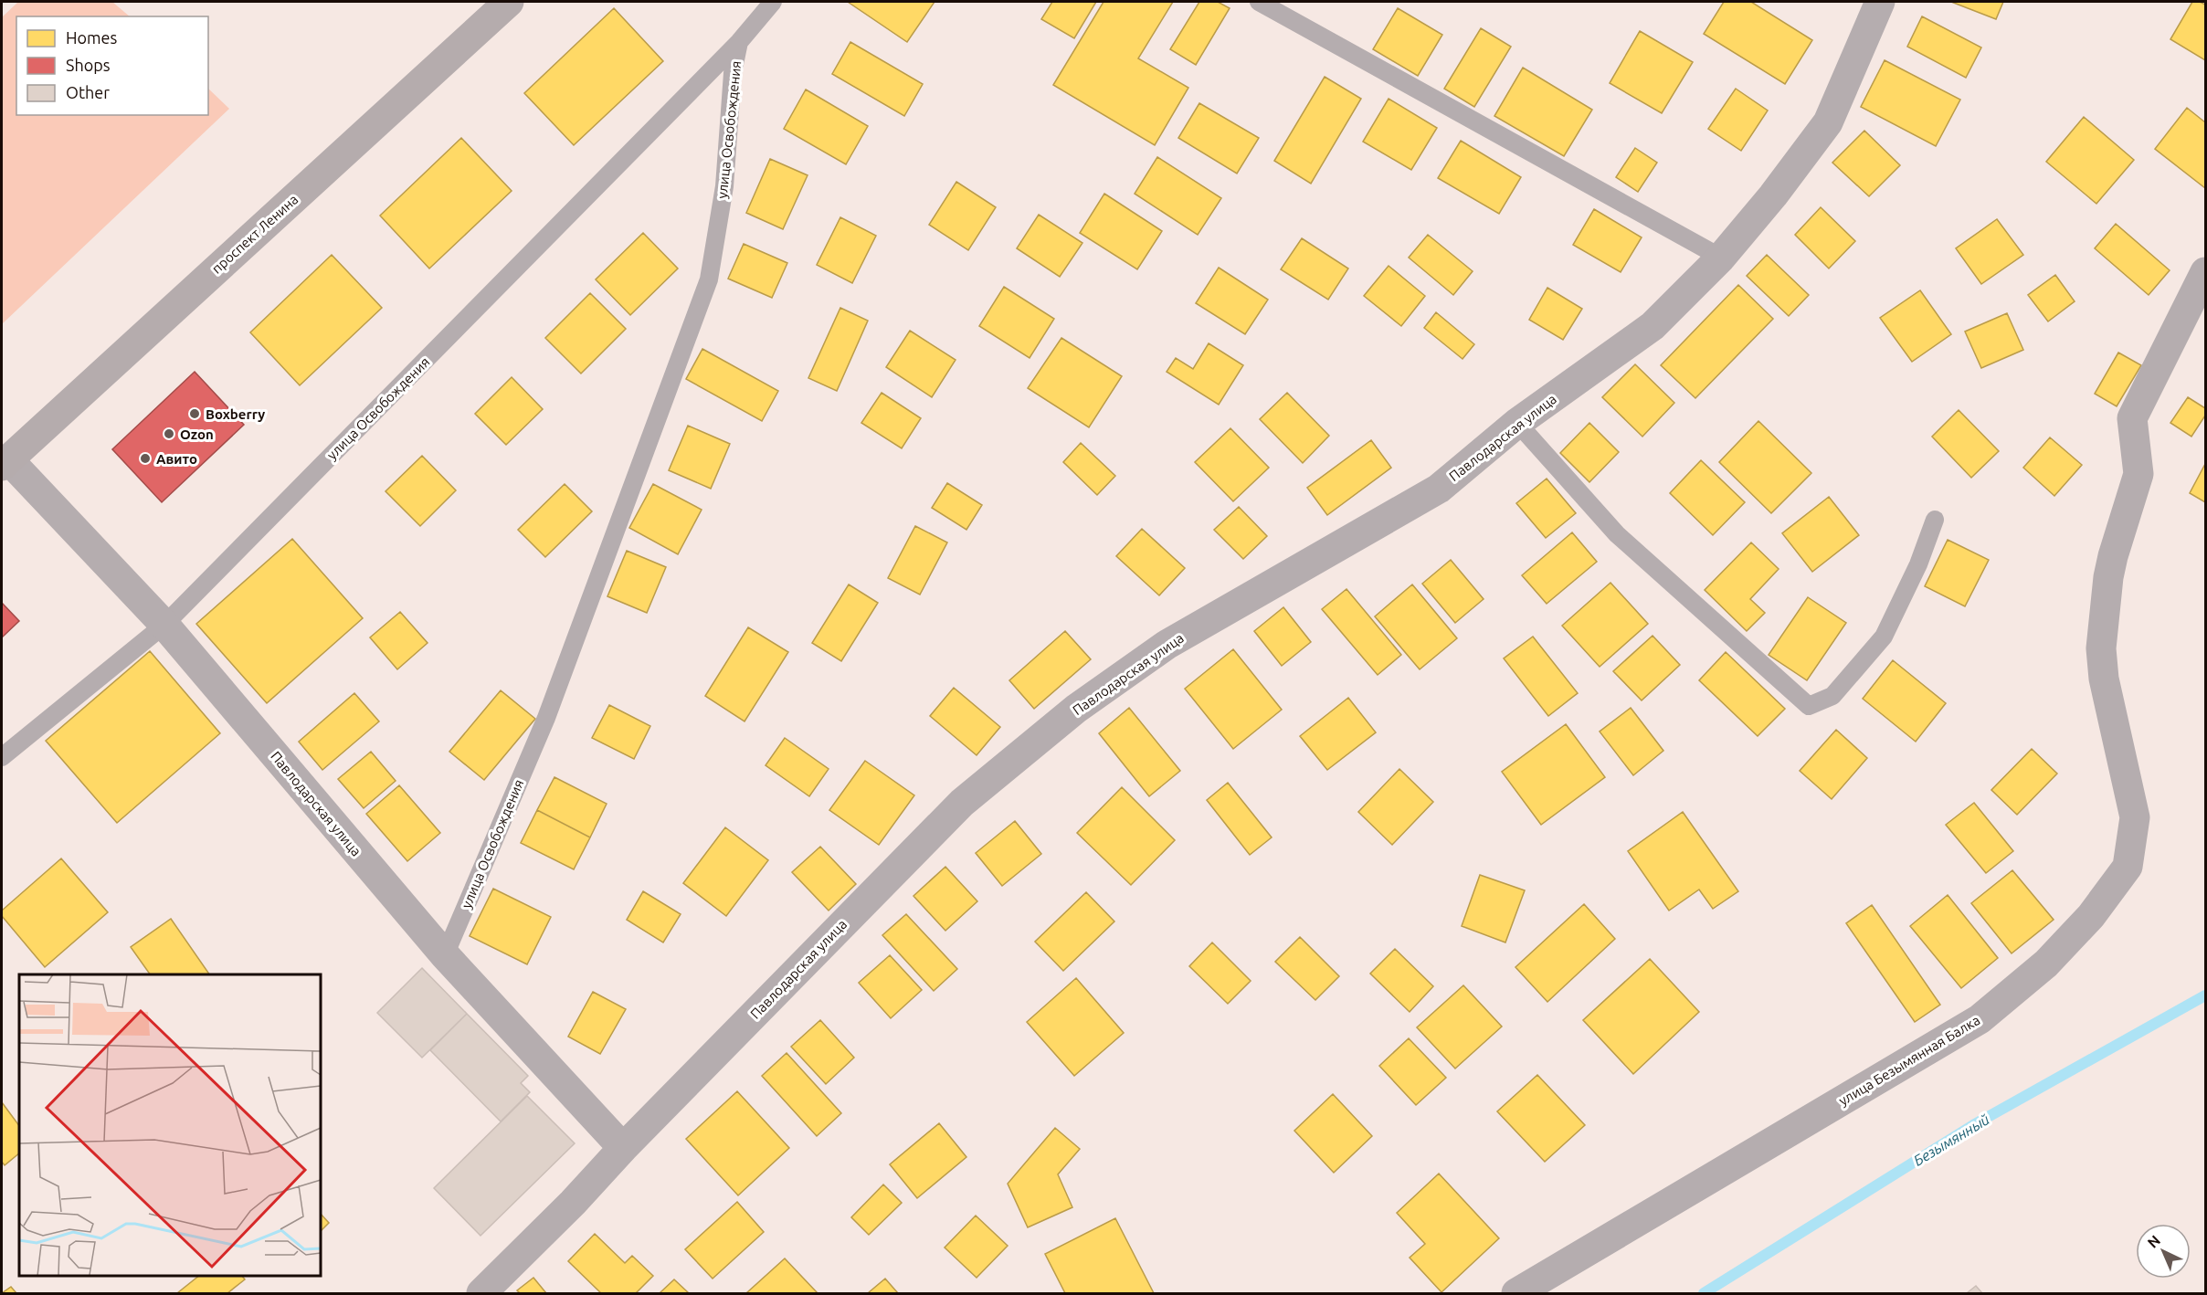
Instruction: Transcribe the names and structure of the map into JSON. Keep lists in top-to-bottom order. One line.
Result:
{"streets":{"main road":["проспект Ленина"],"street":["Павлодарская улица","улица Безымянная Балка"],"lane":["улица Освобождения"]},"crossings":[["улица Освобождения","Павлодарская улица"],["проспект Ленина","Павлодарская улица"]],"water":["Безымянный"],"places":["Boxberry","Ozon","Авито"],"legend":["Homes","Shops","Other"],"north":"top left"}
